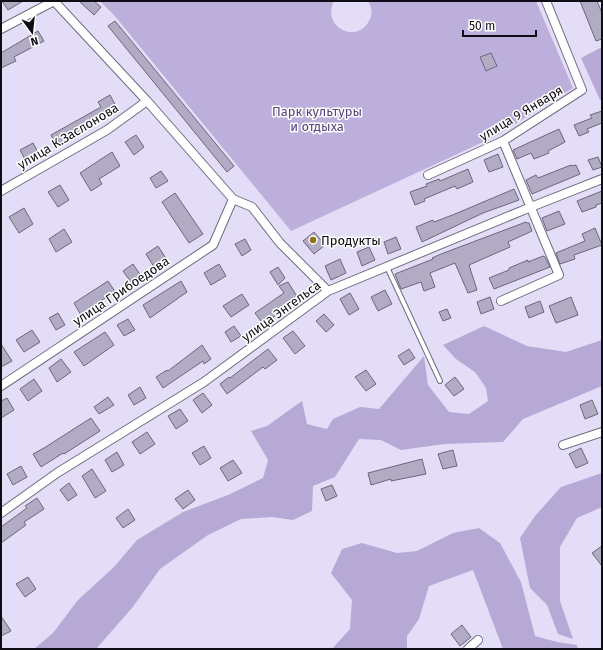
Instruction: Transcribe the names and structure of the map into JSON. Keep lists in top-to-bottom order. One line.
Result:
{"streets":{"street":["улица 9 Января","улица К.Заслонова","улица Грибоедова","улица Энгельса"]},"parks":["Парк культуры и отдыха"],"places":["Продукты"],"scale_bar":"50 m","north":"bottom"}
